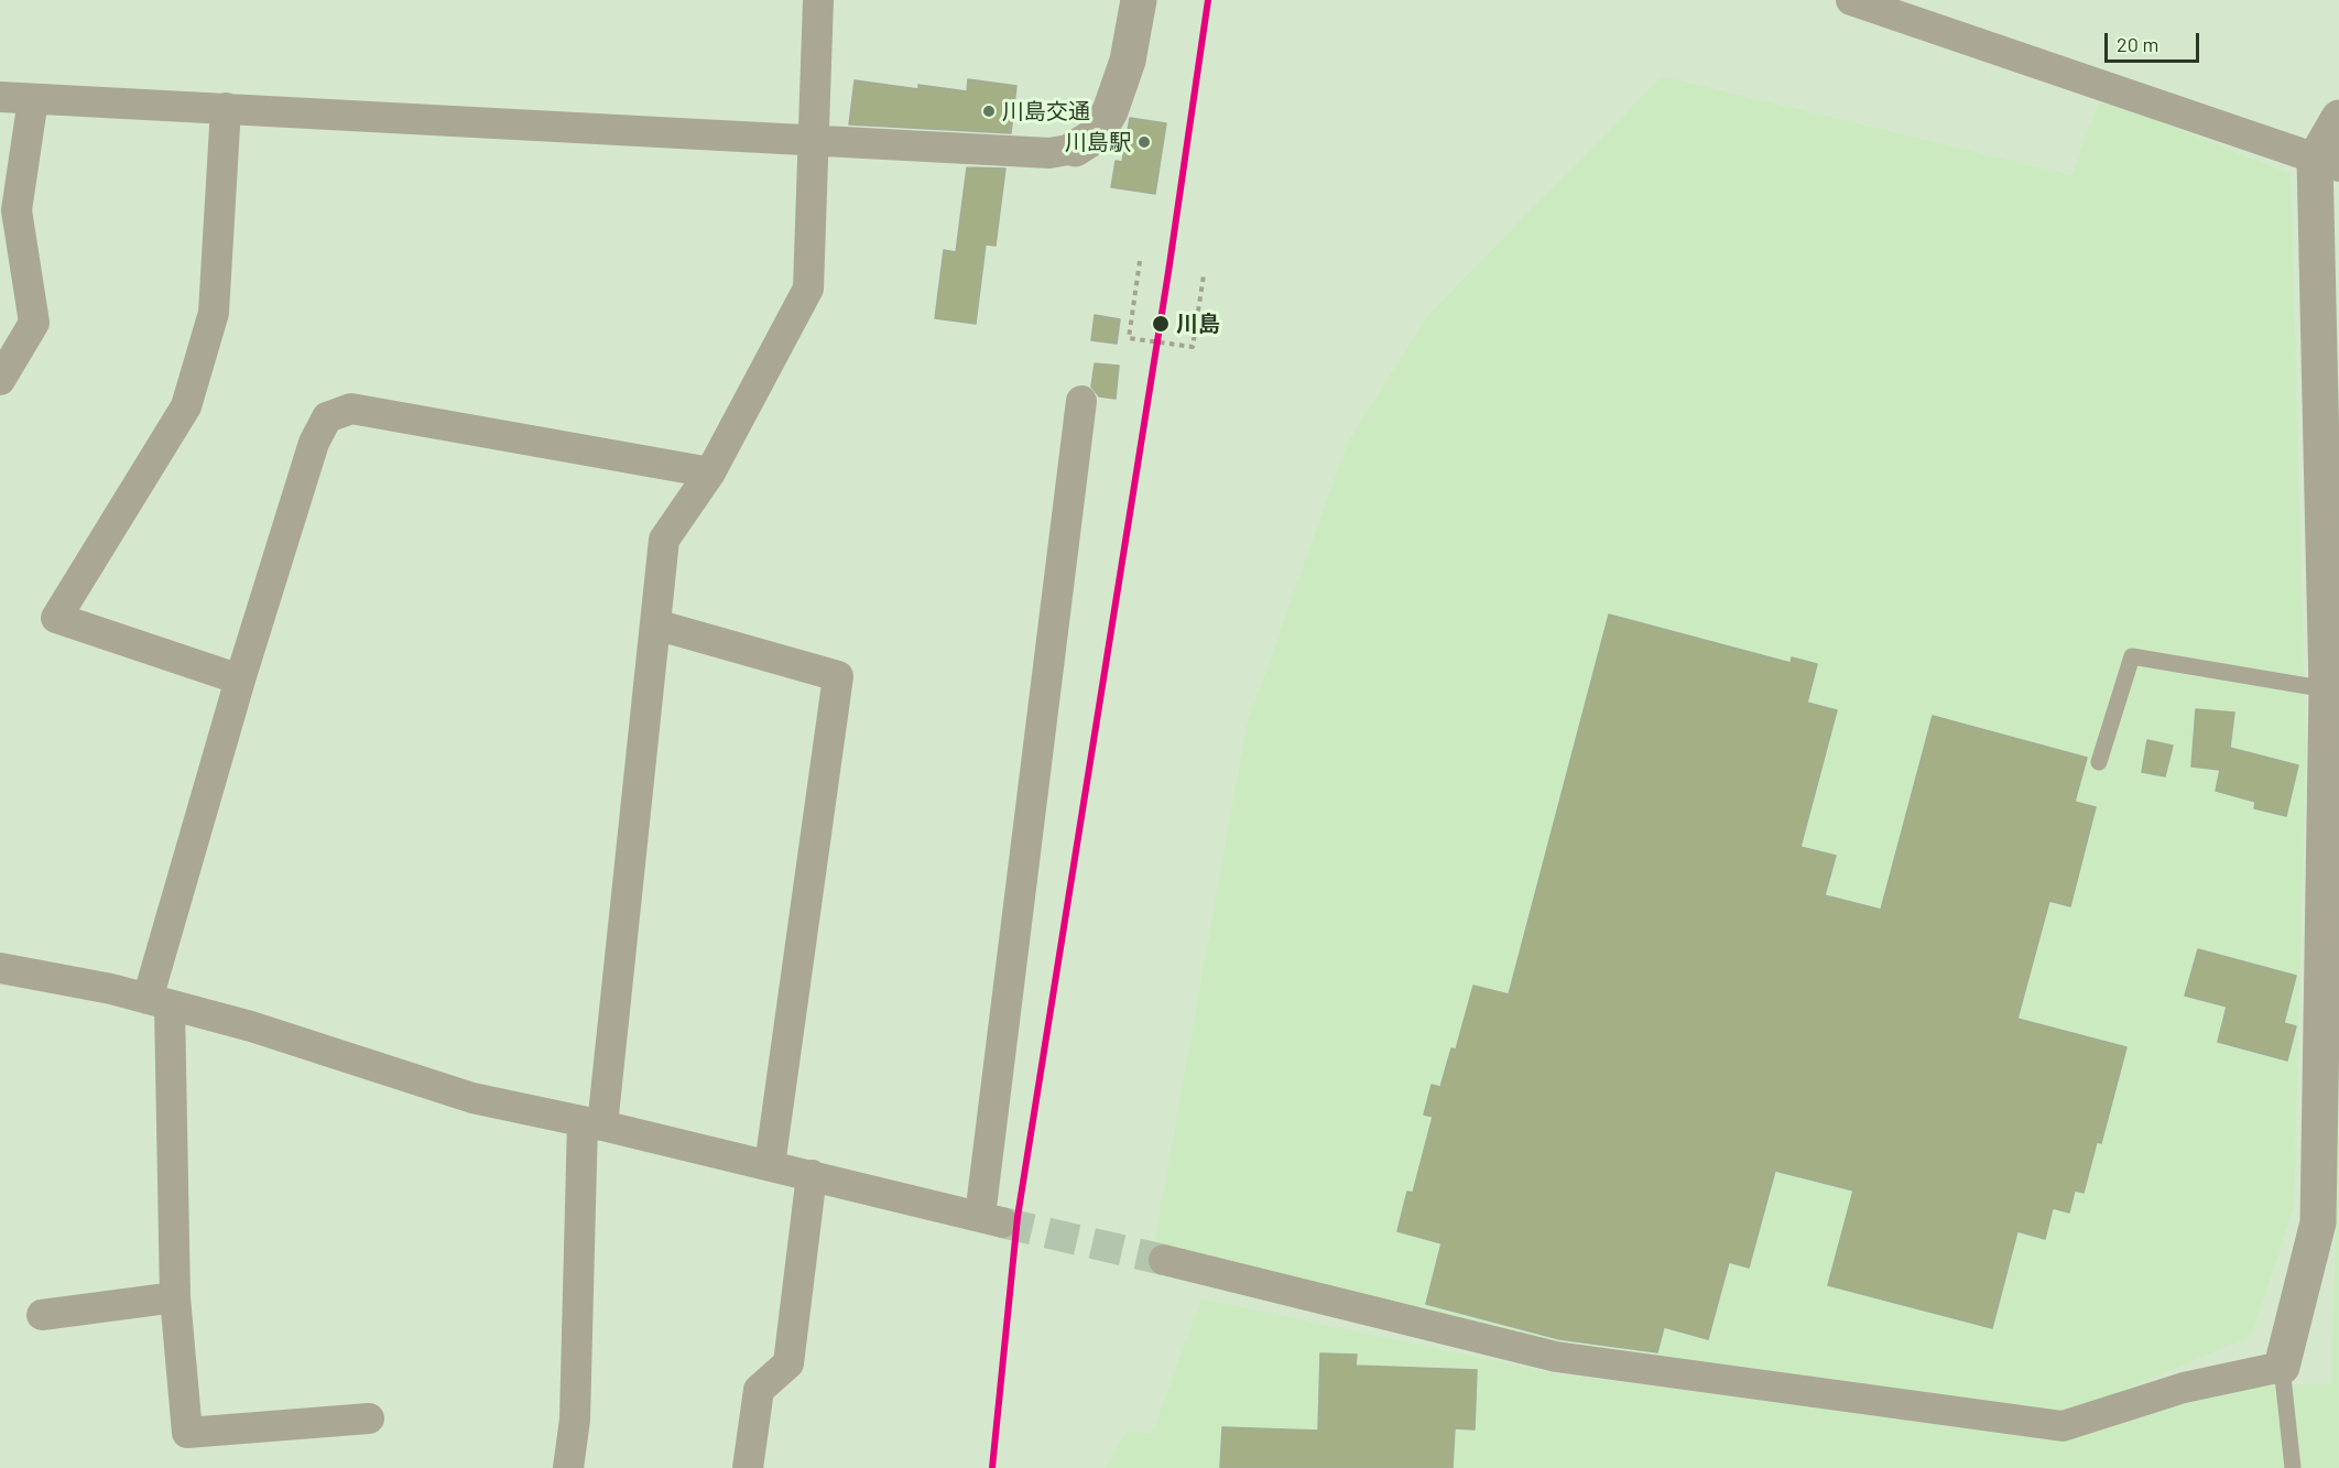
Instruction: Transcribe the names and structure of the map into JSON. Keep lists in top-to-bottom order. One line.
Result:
{"places":["川島交通","川島駅","川島"],"scale_bar":"20 m"}
